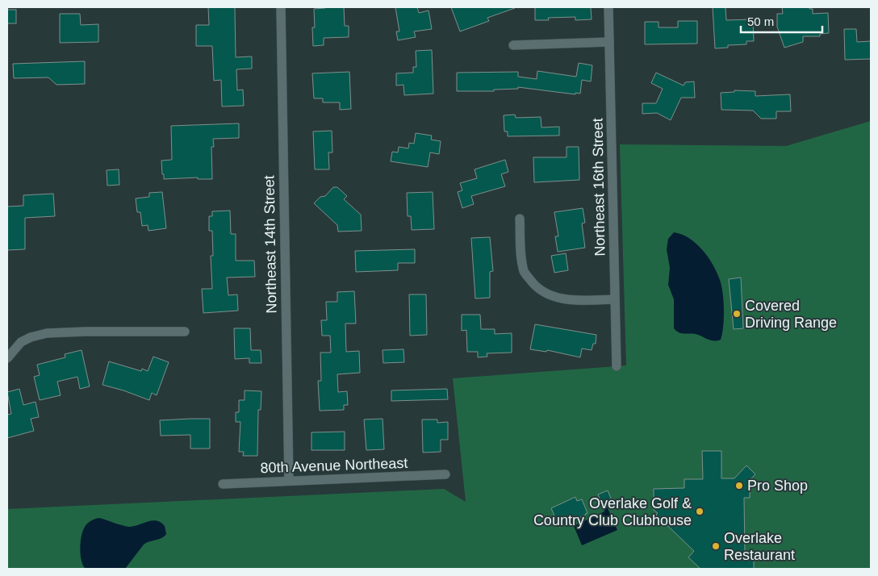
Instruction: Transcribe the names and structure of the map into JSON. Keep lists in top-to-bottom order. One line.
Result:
{"streets":{"street":["Northeast 16th Street","Northeast 14th Street","80th Avenue Northeast"]},"crossings":[["Northeast 14th Street","80th Avenue Northeast"]],"places":["Covered Driving Range","Pro Shop","Overlake Golf & Country Club Clubhouse","Overlake Restaurant"],"scale_bar":"50 m"}
